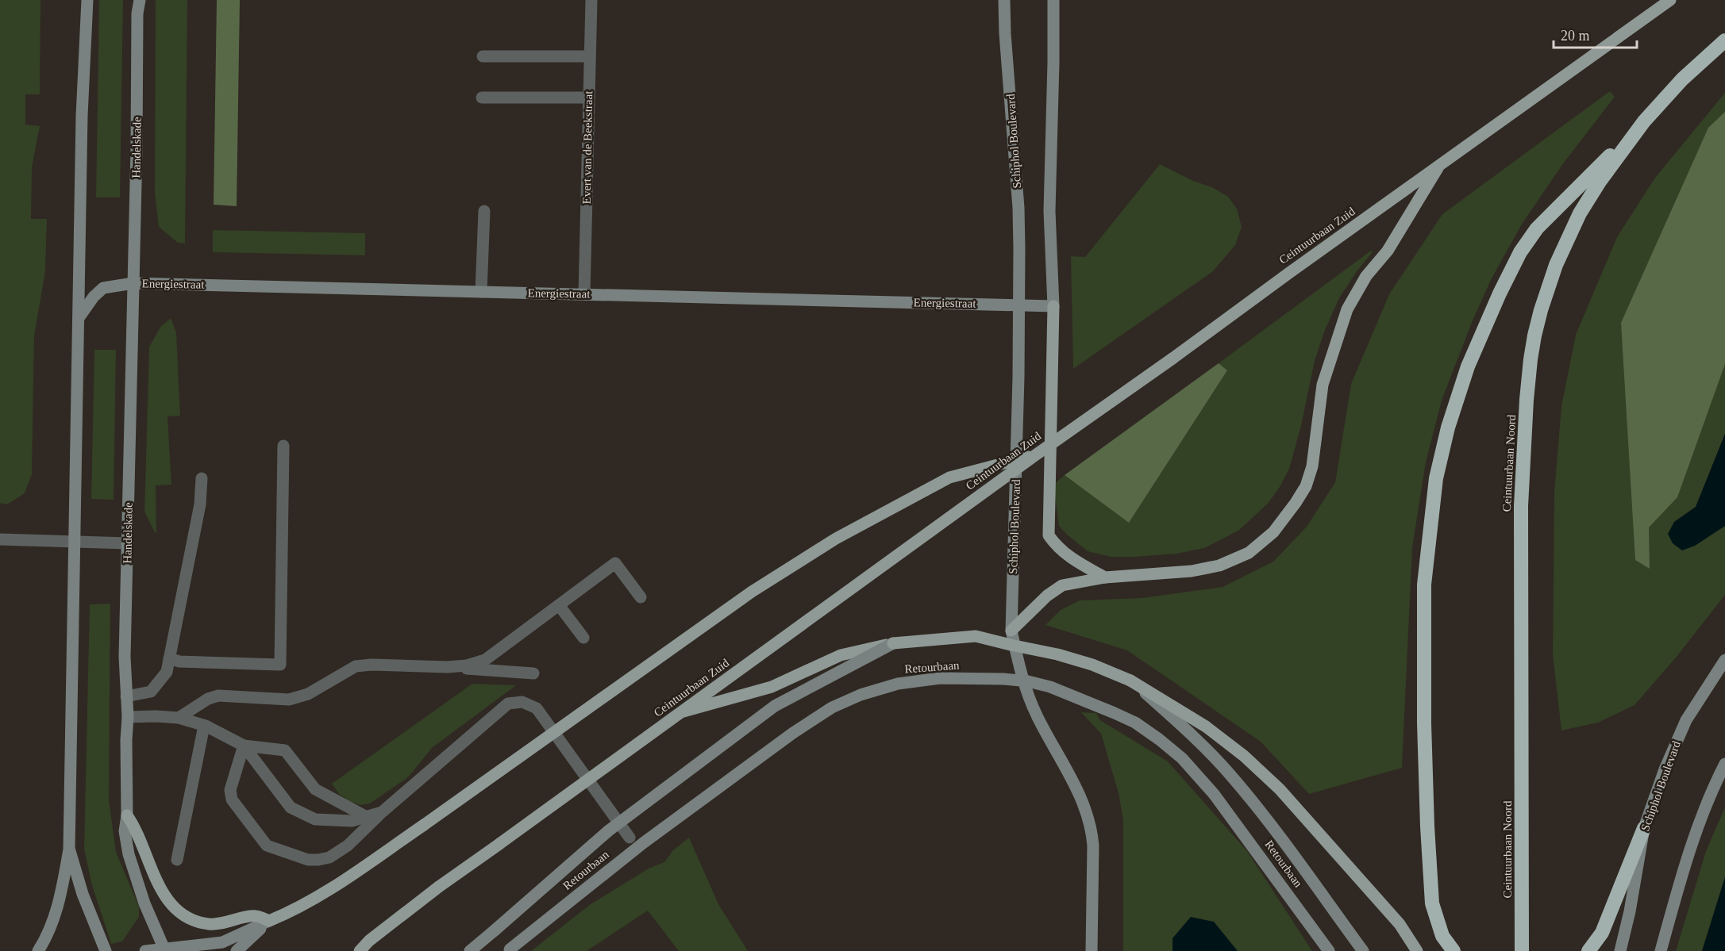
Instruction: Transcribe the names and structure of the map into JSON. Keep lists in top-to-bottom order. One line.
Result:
{"streets":{"highway":["Ceintuurbaan Noord"],"main road":["Ceintuurbaan Zuid","Retourbaan"],"street":["Schiphol Boulevard","Handelskade","Evert van de Beekstraat","Energiestraat"]},"crossings":[["Schiphol Boulevard","Energiestraat"],["Handelskade","Energiestraat"],["Evert van de Beekstraat","Energiestraat"],["Ceintuurbaan Zuid","Retourbaan"]],"scale_bar":"20 m"}
